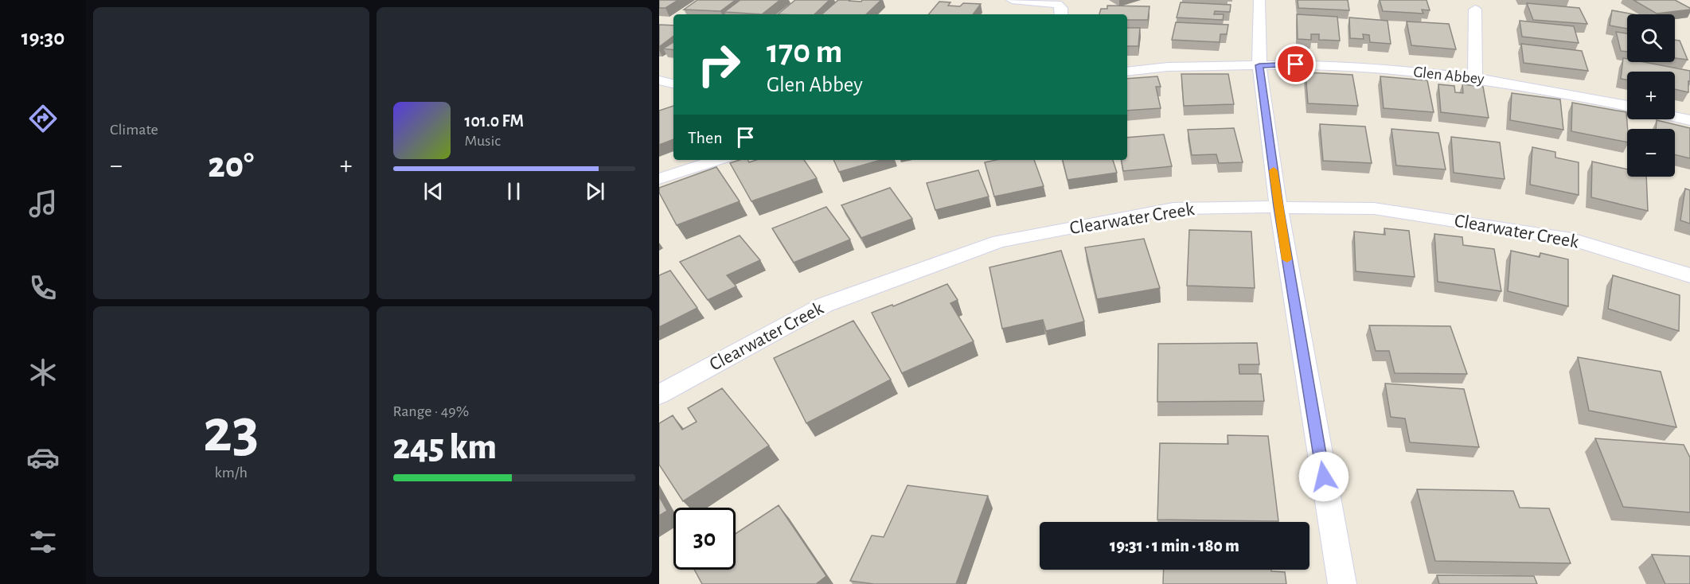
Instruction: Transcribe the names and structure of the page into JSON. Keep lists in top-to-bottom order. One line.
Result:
{"streets":{"street":["Glen Abbey","Clearwater Creek"]},"page":{"tabs":"19:30","tile":["Climate",["23","km/h"],["Range · 49%","245 km"]],"map_buttons":["+","−"],"turn":["170 m","Glen Abbey"],"song":["101.0 FM","Music"],"then":"Then","heat":["−","20°","+"],"limit":"30","trip":"19:31 · 1 min · 180 m"}}
